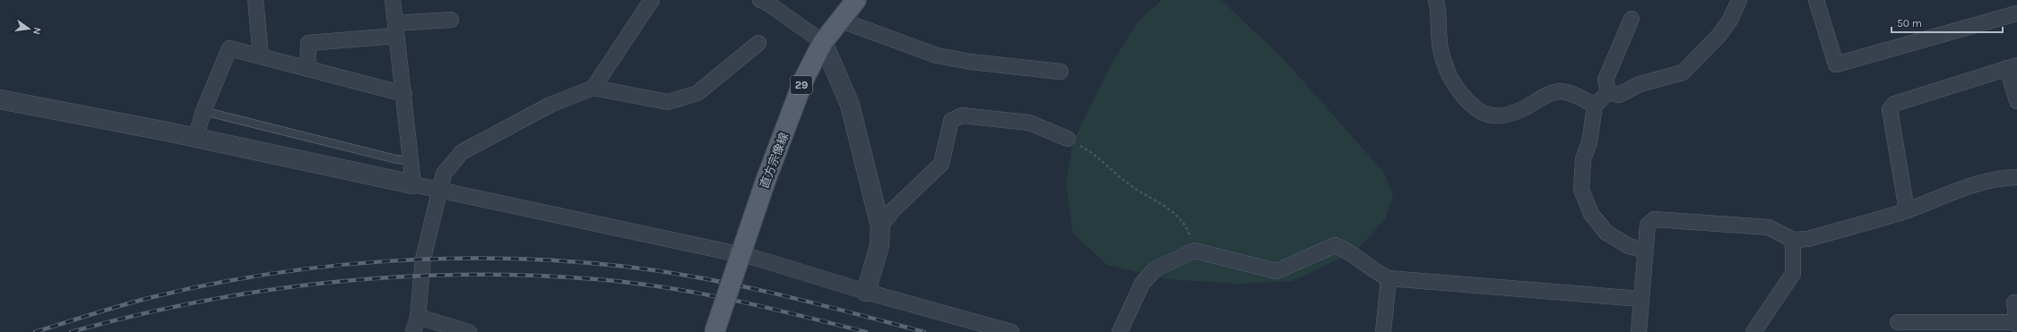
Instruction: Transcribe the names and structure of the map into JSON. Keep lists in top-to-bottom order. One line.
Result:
{"streets":{"main road":["29","直方宗像線"]},"scale_bar":"50 m","north":"right"}
